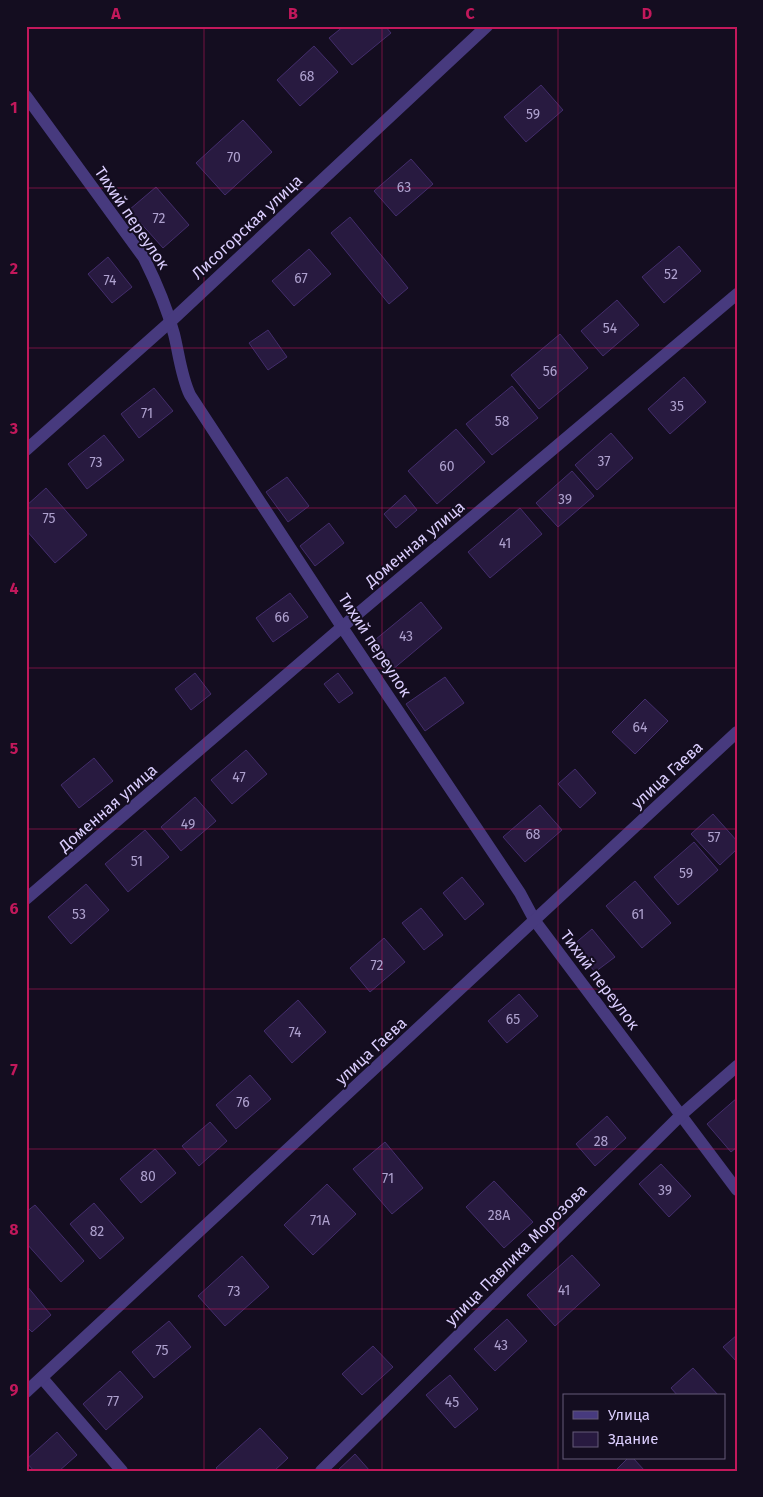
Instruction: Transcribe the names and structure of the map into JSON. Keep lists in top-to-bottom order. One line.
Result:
{"streets":{"street":["Тихий переулок","Лисогорская улица","Доменная улица","улица Гаева","улица Павлика Морозова"]},"crossings":[["Тихий переулок","Лисогорская улица"],["Тихий переулок","Доменная улица"],["Тихий переулок","улица Гаева"],["Тихий переулок","улица Павлика Морозова"]],"house_numbers":["68","59","70","63","72","52","67","74","54","56","35","71","58","37","73","60","39","75","41","66","43","64","47","49","68","57","51","59","53","61","72","65","74","76","28","80","71","39","28А","71А","82","41","73","43","75","77","45"],"legend":["Улица","Здание"],"grid":{"columns":["A","B","C","D"],"rows":["1","2","3","4","5","6","7","8","9"]}}
